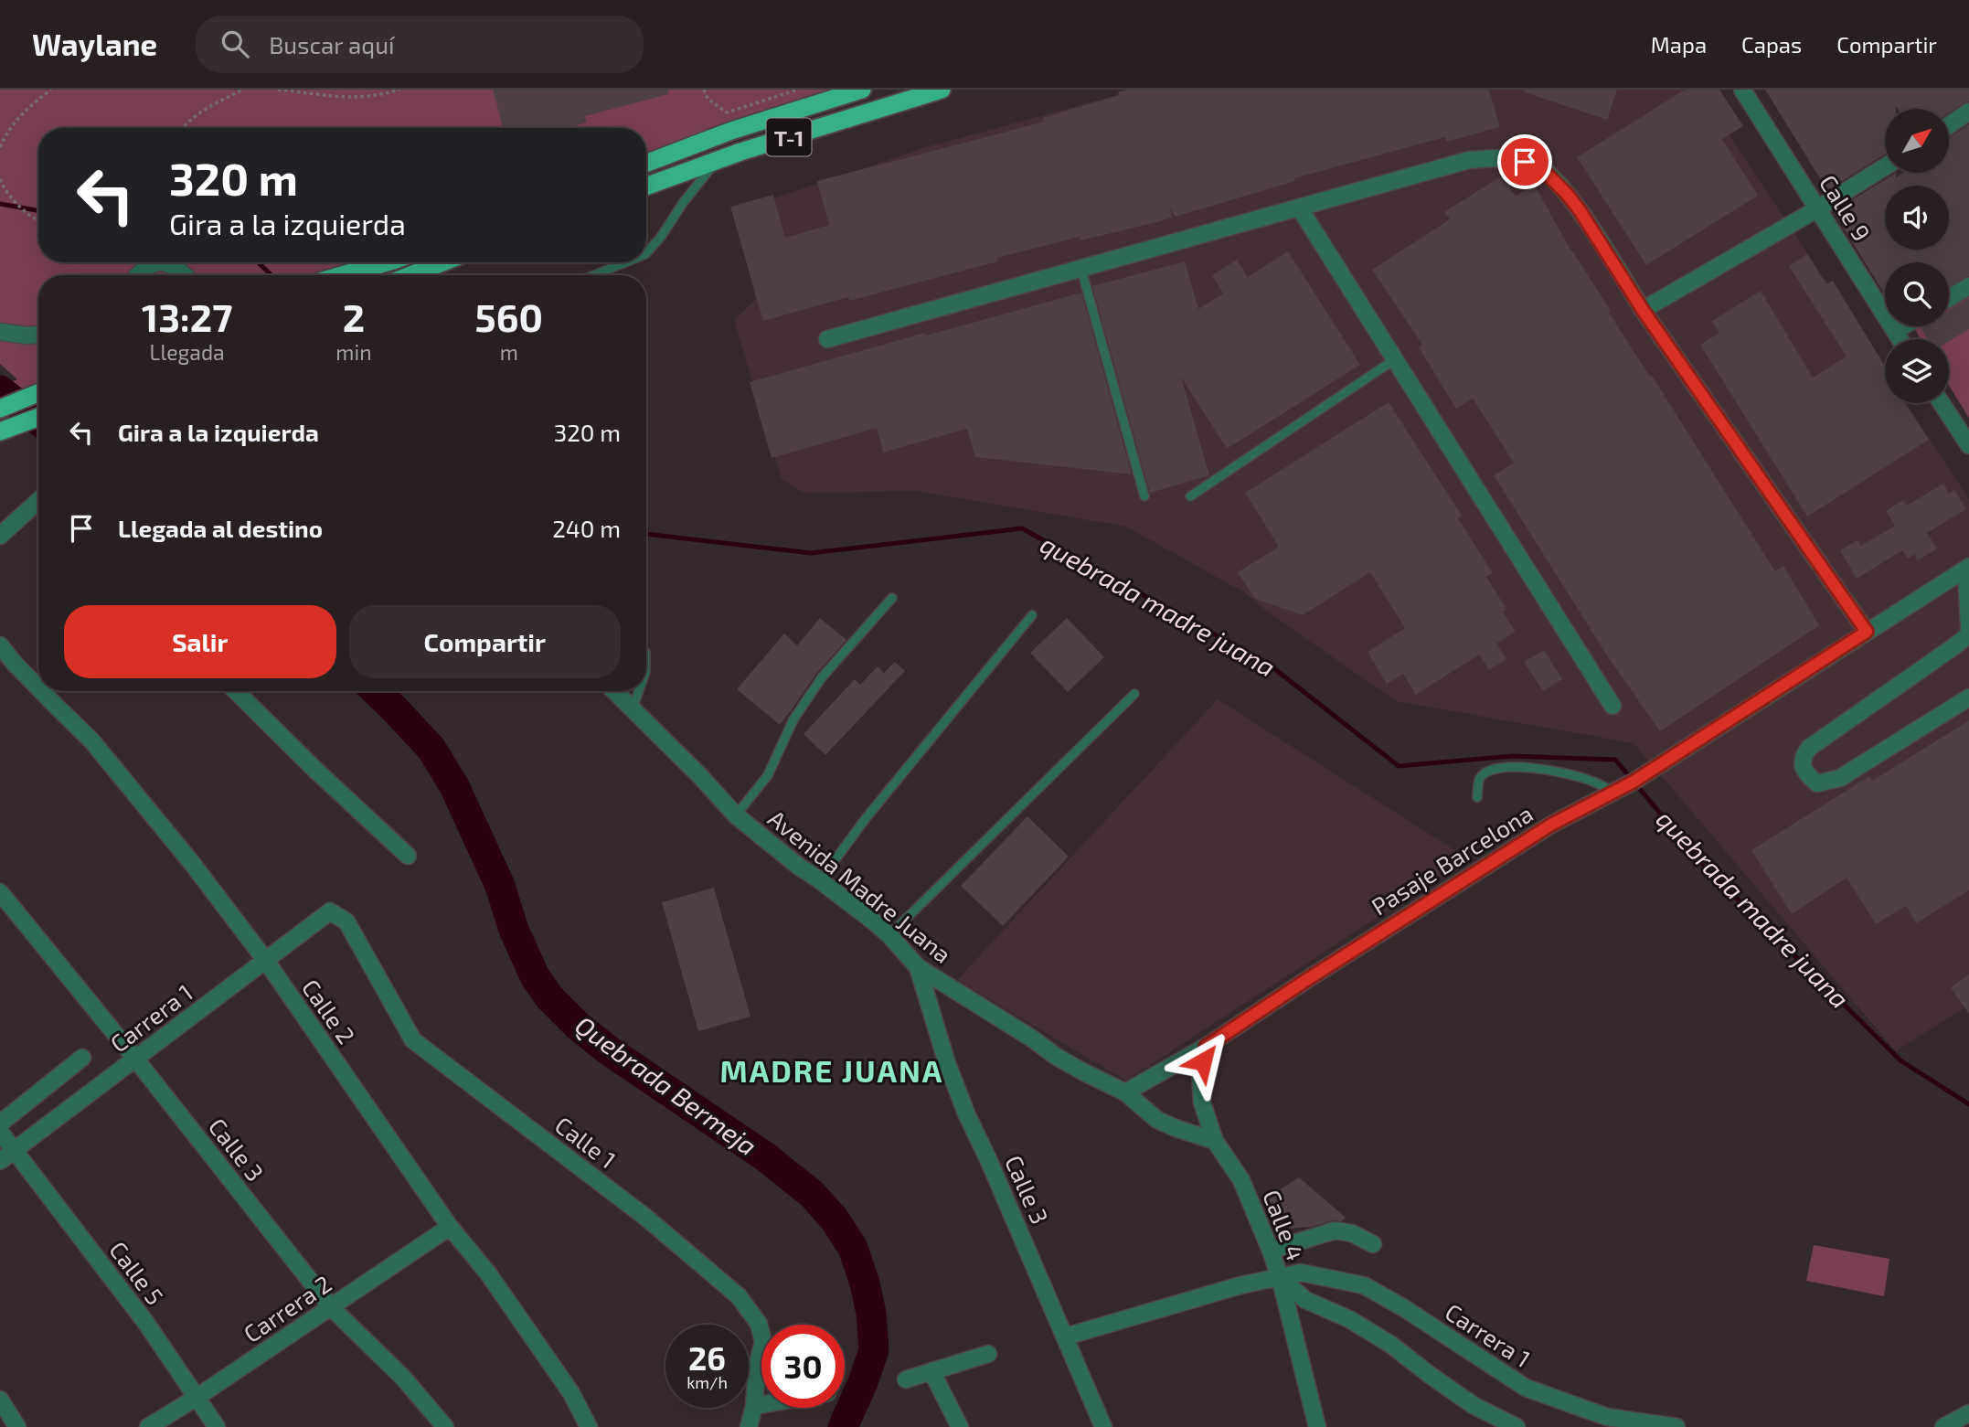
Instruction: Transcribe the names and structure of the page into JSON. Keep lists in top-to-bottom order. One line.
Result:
{"streets":{"highway":["T-1"],"street":["Calle 9","Pasaje Barcelona","Avenida Madre Juana","Calle 2","Carrera 1","Calle 1","Calle 3","Calle 4","Calle 5","Carrera 2"]},"crossings":[["Pasaje Barcelona","Avenida Madre Juana"],["Pasaje Barcelona","Calle 4"],["Avenida Madre Juana","Calle 3"],["Avenida Madre Juana","Calle 4"],["Calle 2","Carrera 1"],["Calle 2","Carrera 2"],["Carrera 1","Calle 1"],["Carrera 1","Calle 3"],["Carrera 1","Calle 4"],["Carrera 1","Calle 5"],["Calle 3","Carrera 2"],["Calle 5","Carrera 2"]],"districts":["MADRE JUANA"],"water":["quebrada madre juana","Quebrada Bermeja"],"north":"top right","page":{"header":"Waylane","search":"Buscar aquí","nav":["Mapa","Capas","Compartir"],"turn":["320 m","Gira a la izquierda"],"eta":["13:27","Llegada","2","min","560","m"],"list":[{"name":"Gira a la izquierda","value":"320 m"},{"name":"Llegada al destino","value":"240 m"}],"buttons":["Salir","Compartir"],"speed":"26 km/h","limit":"30"}}
